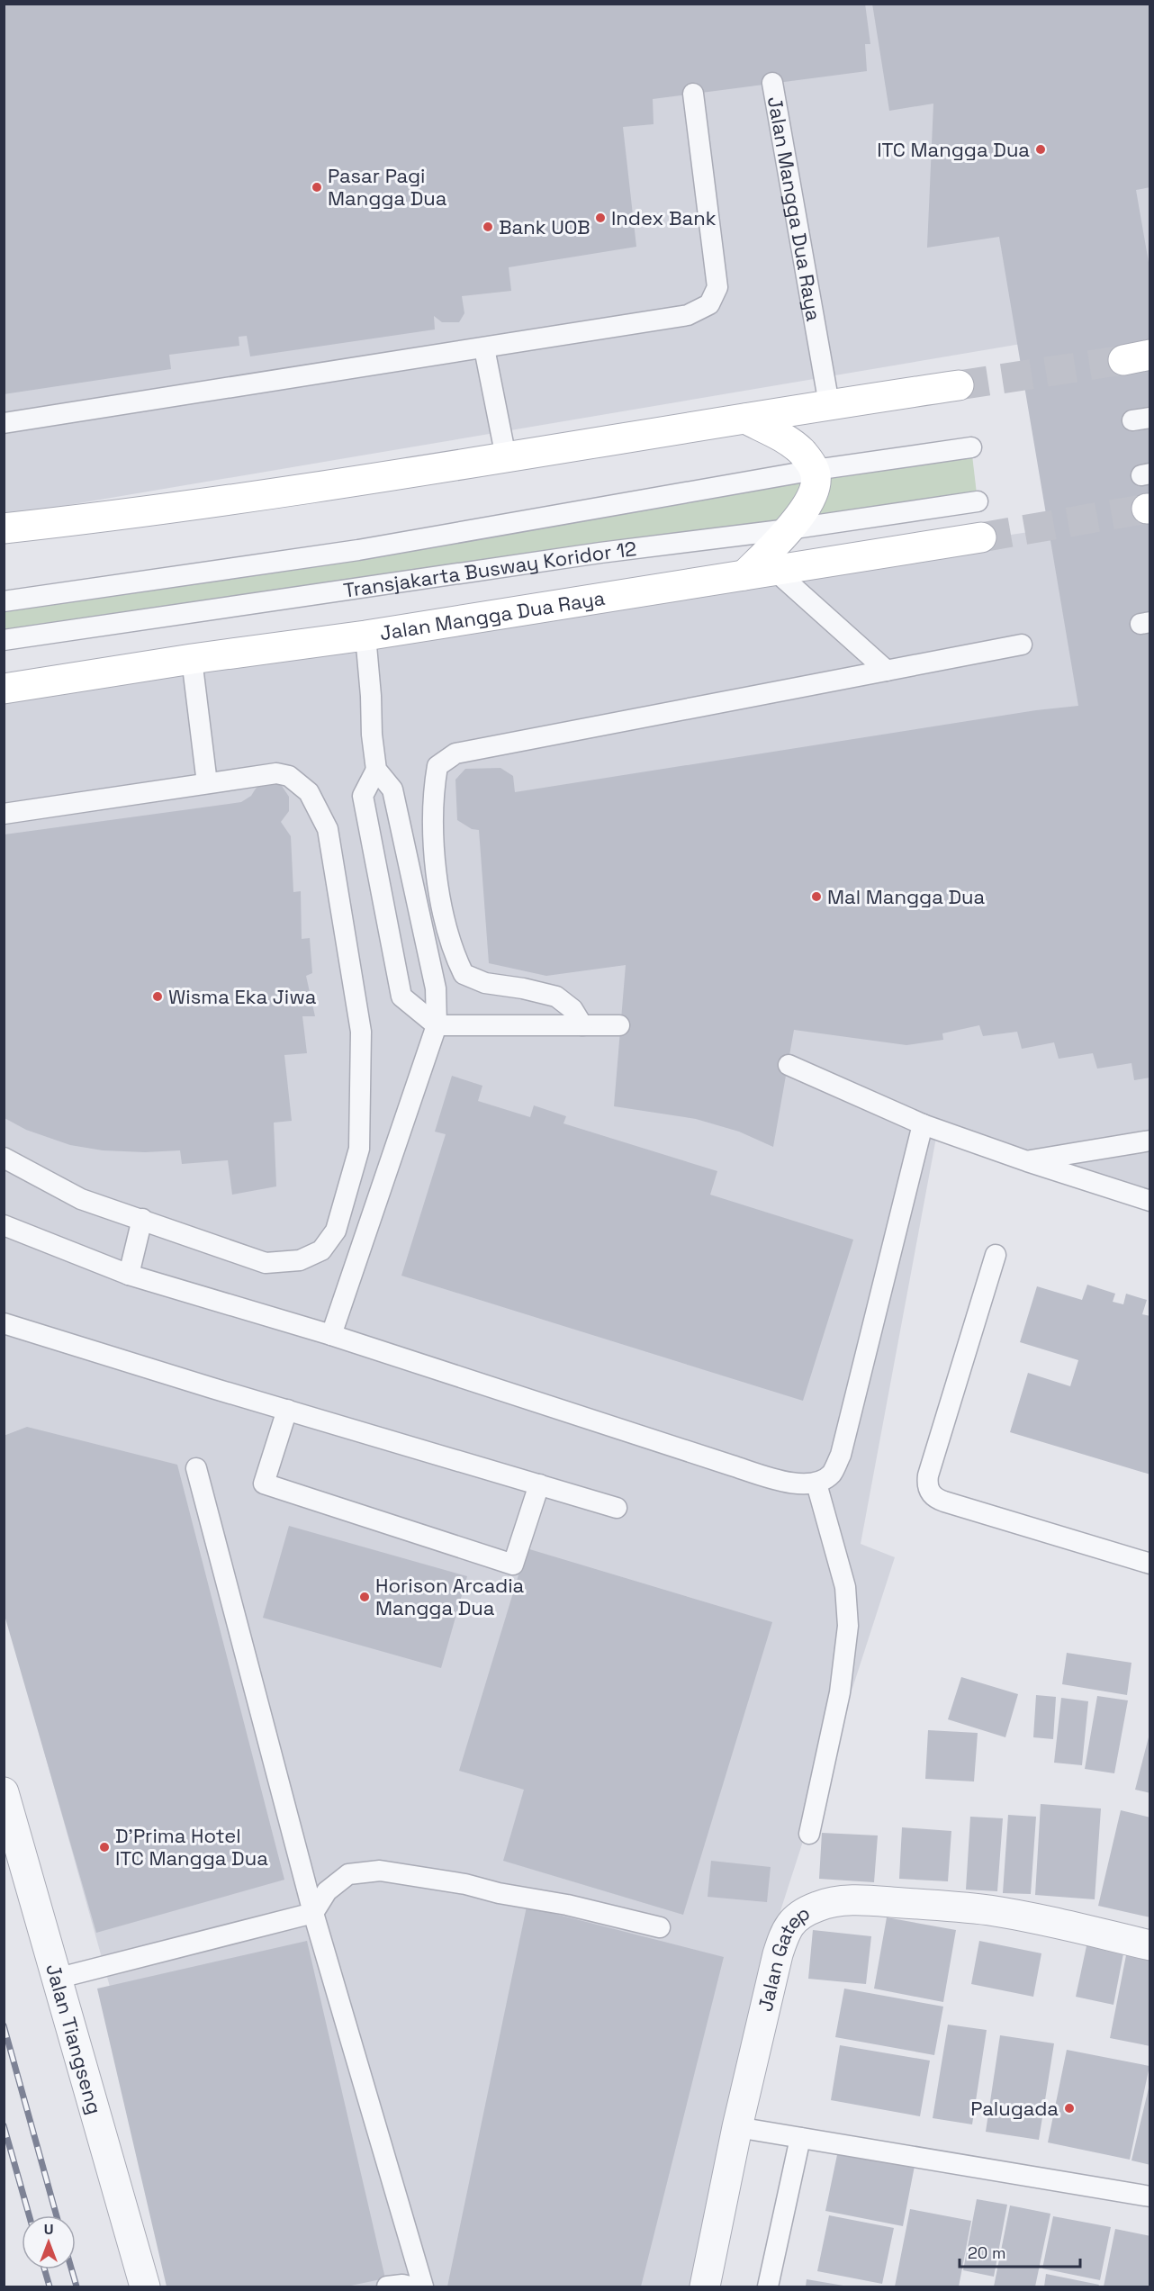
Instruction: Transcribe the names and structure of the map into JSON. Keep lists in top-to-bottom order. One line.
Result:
{"streets":{"main road":["Jalan Mangga Dua Raya"],"street":["Jalan Gatep","Jalan Tiangseng"],"lane":["Transjakarta Busway Koridor 12"]},"places":["ITC Mangga Dua","Pasar Pagi Mangga Dua","Index Bank","Bank UOB","Mal Mangga Dua","Wisma Eka Jiwa","Horison Arcadia Mangga Dua","D'Prima Hotel ITC Mangga Dua","Palugada"],"scale_bar":"20 m","north":"top"}
